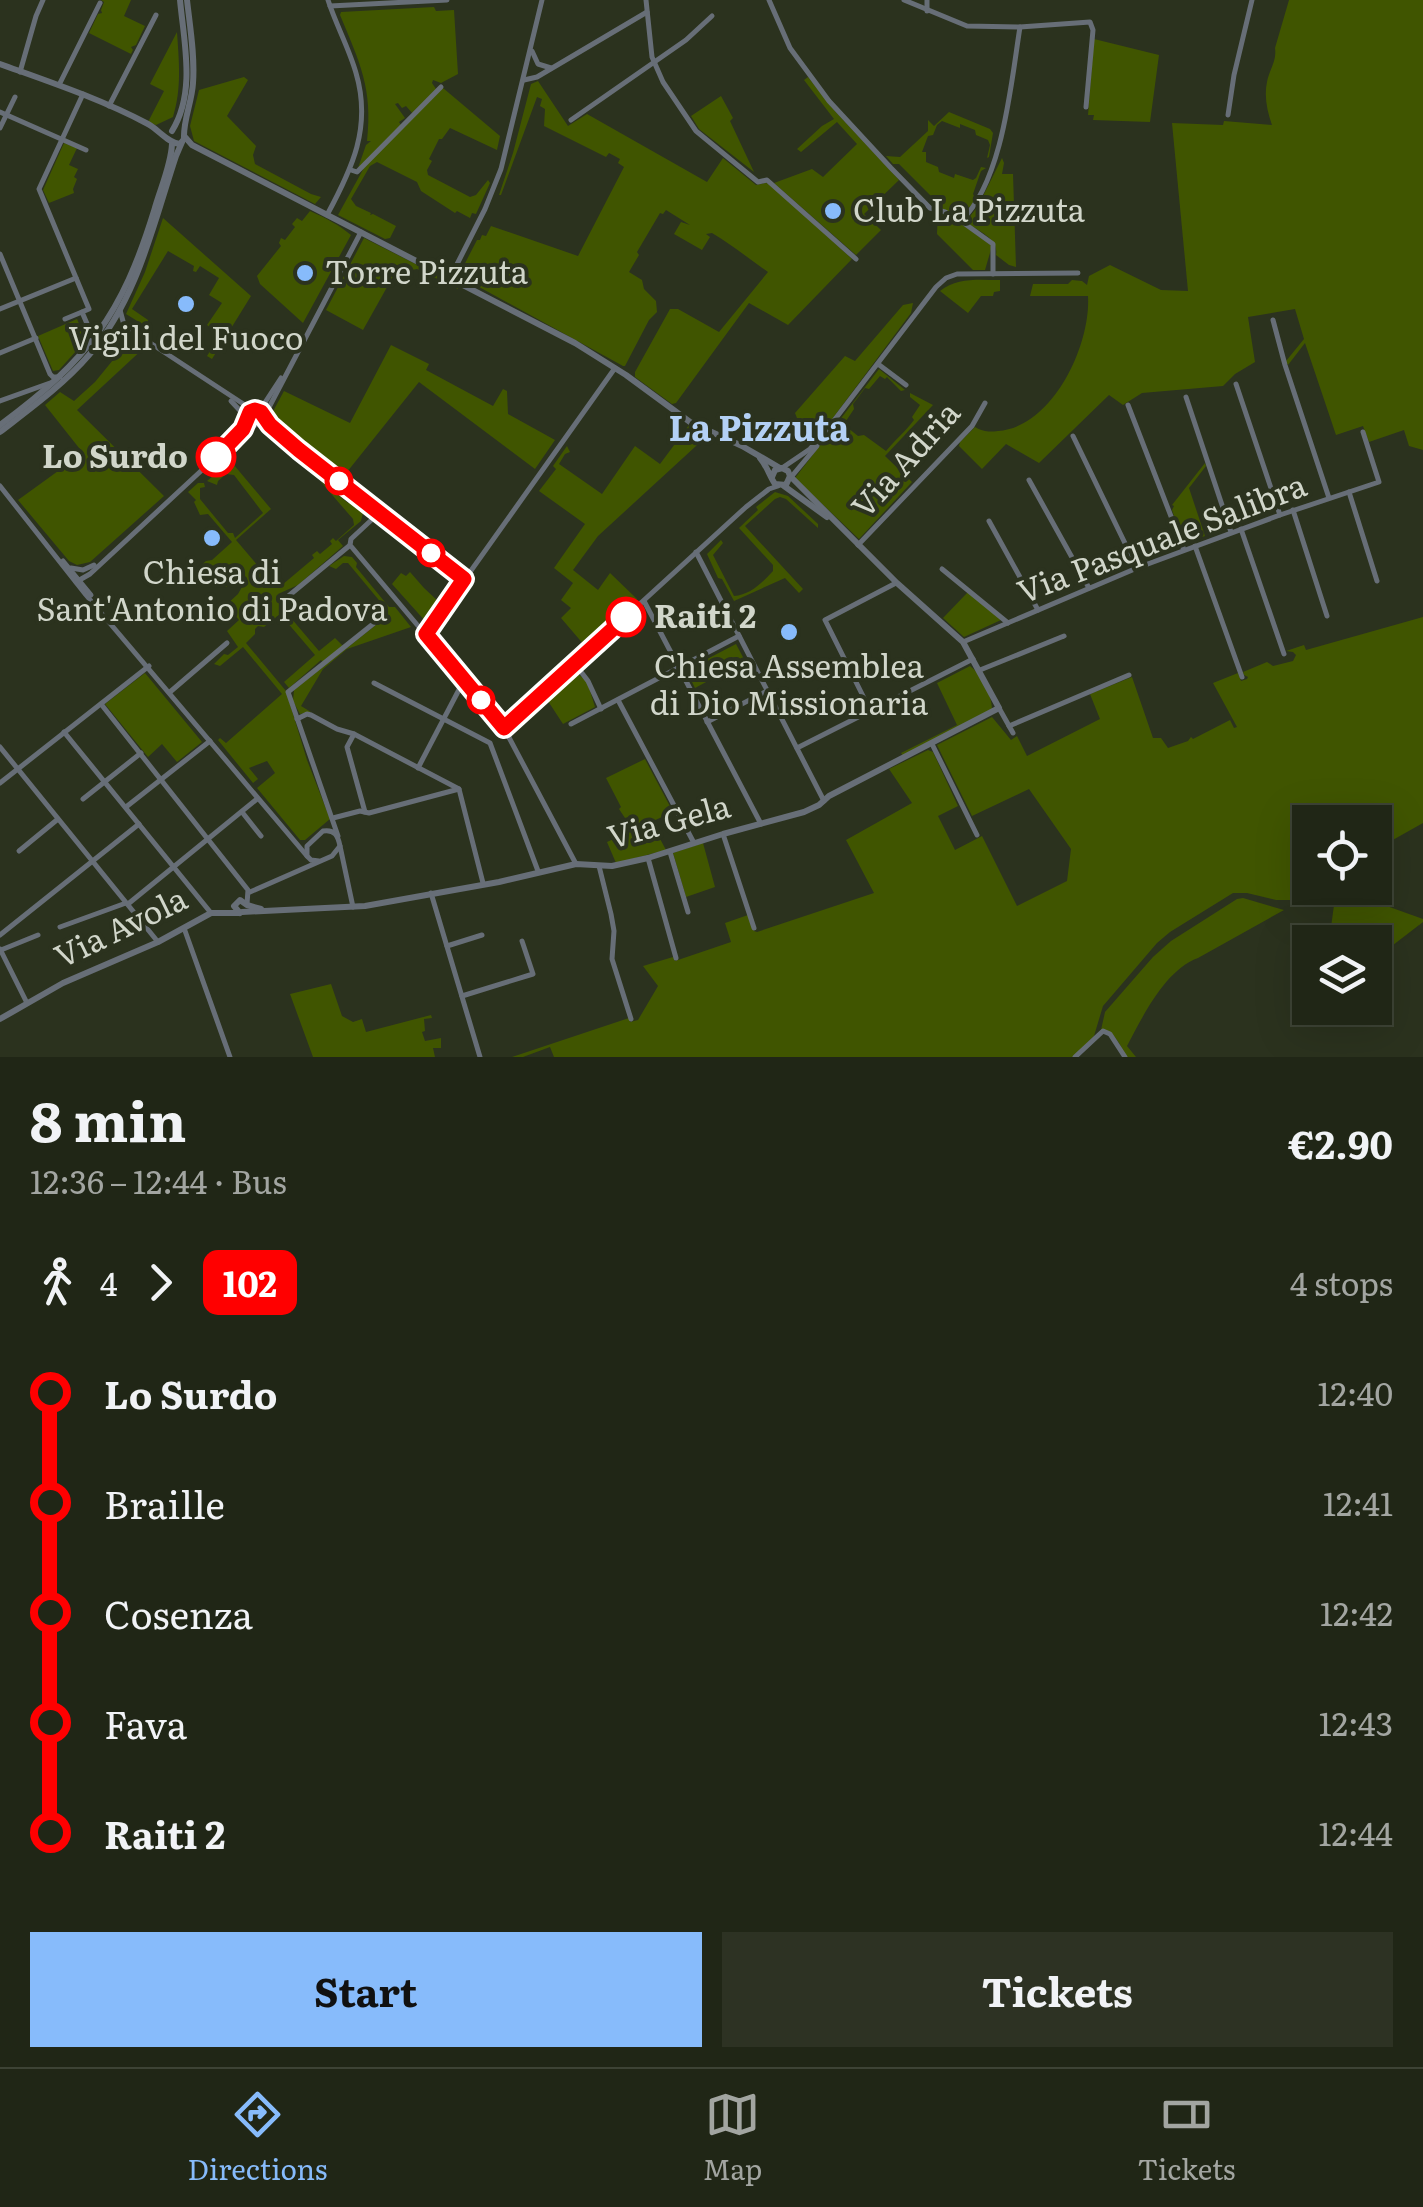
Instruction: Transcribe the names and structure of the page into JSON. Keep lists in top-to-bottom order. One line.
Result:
{"streets":{"street":["Via Adria","Via Pasquale Salibra","Via Gela","Via Avola"]},"crossings":[["Via Gela","Via Avola"]],"districts":["La Pizzuta"],"places":["Club La Pizzuta","Torre Pizzuta","Vigili del Fuoco","Lo Surdo","Chiesa di Sant'Antonio di Padova","Raiti 2","Chiesa Assemblea di Dio Missionaria"],"lines":["bus line 102"],"page":{"heading":["8 min","12:36 – 12:44 · Bus","€2.90"],"legs":["4","102","4 stops"],"list":[{"name":"Lo Surdo","value":"12:40"},{"name":"Braille","value":"12:41"},{"name":"Cosenza","value":"12:42"},{"name":"Fava","value":"12:43"},{"name":"Raiti 2","value":"12:44"}],"buttons":["Start","Tickets"],"tabs":["Directions","Map","Tickets"]}}
